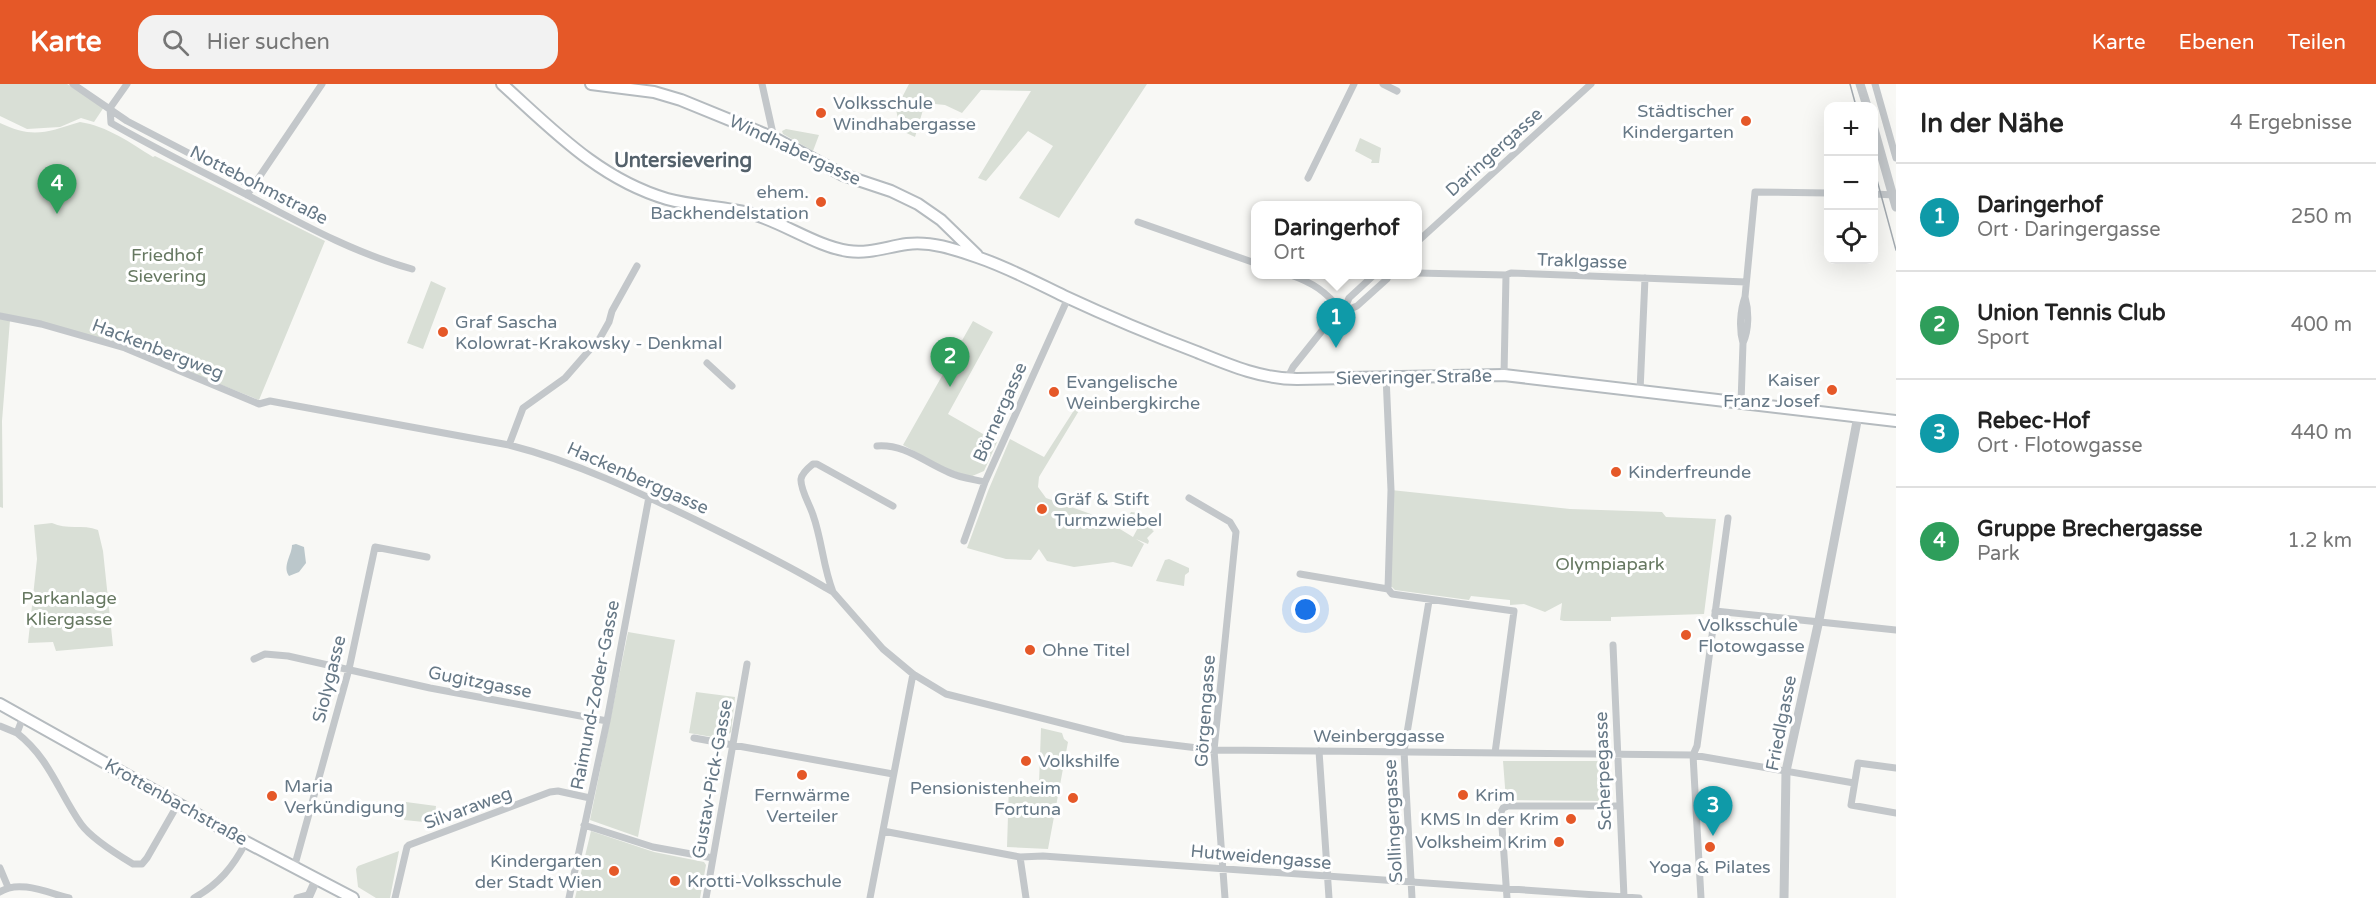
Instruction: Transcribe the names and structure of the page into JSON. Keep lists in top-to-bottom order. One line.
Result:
{"streets":{"main road":["Windhabergasse","Sieveringer Straße","Krottenbachstraße"],"street":["Daringergasse","Nottebohmstraße","Traklgasse","Hackenbergweg","Börnergasse","Hackenberggasse","Siolygasse","Gugitzgasse","Raimund-Zoder-Gasse","Görgengasse","Friedlgasse","Weinberggasse","Scherpegasse","Gustav-Pick-Gasse","Silvaraweg","Sollingergasse","Hutweidengasse"]},"crossings":[["Windhabergasse","Sieveringer Straße"],["Hackenbergweg","Hackenberggasse"],["Sieveringer Straße","Börnergasse"],["Sieveringer Straße","Friedlgasse"],["Hackenberggasse","Raimund-Zoder-Gasse"],["Hackenberggasse","Weinberggasse"],["Siolygasse","Gugitzgasse"],["Siolygasse","Krottenbachstraße"],["Gugitzgasse","Raimund-Zoder-Gasse"],["Raimund-Zoder-Gasse","Silvaraweg"],["Görgengasse","Weinberggasse"],["Görgengasse","Hutweidengasse"],["Friedlgasse","Weinberggasse"],["Weinberggasse","Scherpegasse"],["Weinberggasse","Sollingergasse"],["Scherpegasse","Hutweidengasse"],["Sollingergasse","Hutweidengasse"]],"districts":["Untersievering"],"parks":["Friedhof Sievering","Olympiapark","Parkanlage Kliergasse"],"places":["Volksschule Windhabergasse","Städtischer Kindergarten","ehem. Backhendelstation","Graf Sascha Kolowrat-Krakowsky - Denkmal","Kaiser Franz Josef","Evangelische Weinbergkirche","Kinderfreunde","Gräf & Stift Turmzwiebel","Volksschule Flotowgasse","Ohne Titel","Volkshilfe","Fernwärme Verteiler","Krim","Maria Verkündigung","Pensionistenheim Fortuna","KMS In der Krim","Volksheim Krim","Yoga & Pilates","Kindergarten der Stadt Wien","Krotti-Volksschule"],"page":{"header":"Karte","search":"Hier suchen","nav":["Karte","Ebenen","Teilen"],"heading":["In der Nähe","4 Ergebnisse"],"map_buttons":["+","−"],"list":[{"mark":"1","name":"Daringerhof","note":"Ort · Daringergasse","value":"250 m"},{"mark":"2","name":"Union Tennis Club","note":"Sport","value":"400 m"},{"mark":"3","name":"Rebec-Hof","note":"Ort · Flotowgasse","value":"440 m"},{"mark":"4","name":"Gruppe Brechergasse","note":"Park","value":"1.2 km"}],"pins":["4","1","2","3"],"popup":["Daringerhof","Ort"]}}
